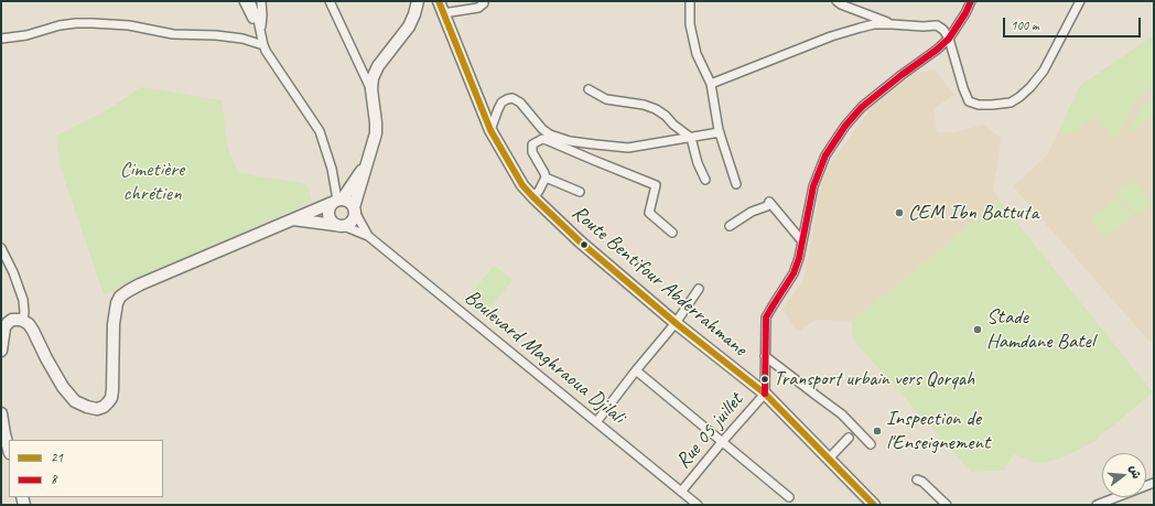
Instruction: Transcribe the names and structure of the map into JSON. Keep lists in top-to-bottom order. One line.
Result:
{"streets":{"main road":["Route Bentifour Abderrahmane"],"street":["Boulevard Maghraoua Djilali","Rue 05 juillet"]},"crossings":[["Route Bentifour Abderrahmane","Rue 05 juillet"],["Boulevard Maghraoua Djilali","Rue 05 juillet"]],"parks":["Cimetière chrétien"],"places":["CEM Ibn Battuta","Stade Hamdane Batel","Transport urbain vers Qorqah","Inspection de l'Enseignement"],"lines":["transit line 21","transit line 8"],"legend":["21","8"],"scale_bar":"100 m","north":"right"}
